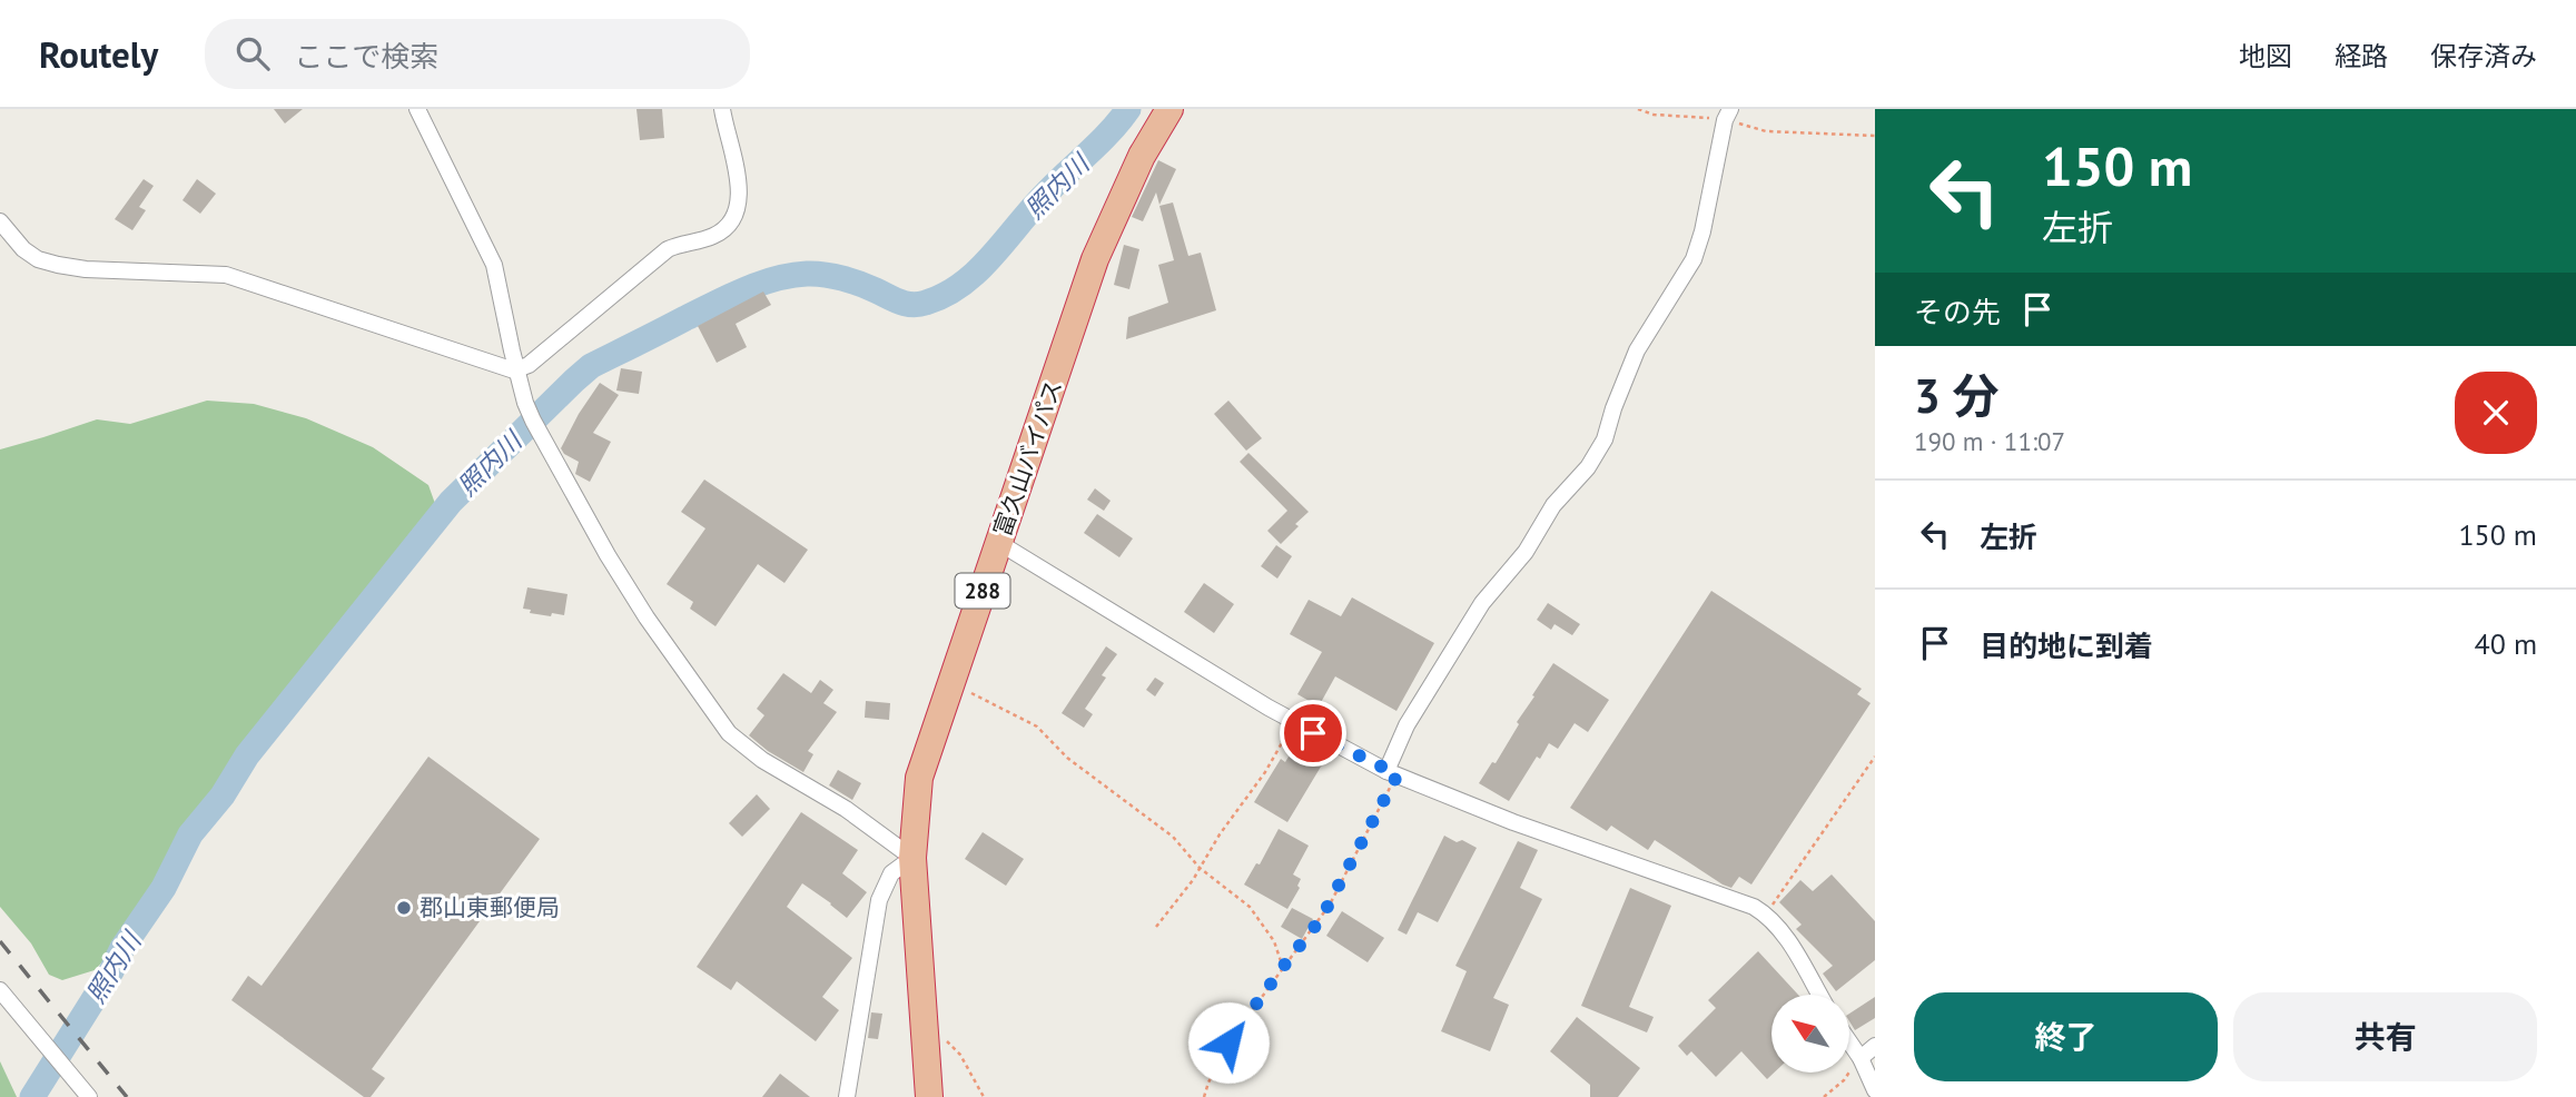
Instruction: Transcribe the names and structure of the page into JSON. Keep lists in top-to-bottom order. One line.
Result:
{"streets":{"highway":["富久山バイパス","288"]},"water":["照内川"],"places":["郡山東郵便局"],"north":"top left","page":{"header":"Routely","search":"ここで検索","nav":["地図","経路","保存済み"],"turn":["150 m","左折"],"then":"その先","heading":["3 分","190 m · 11:07"],"list":[{"name":"左折","value":"150 m"},{"name":"目的地に到着","value":"40 m"}],"buttons":["終了","共有"]}}
